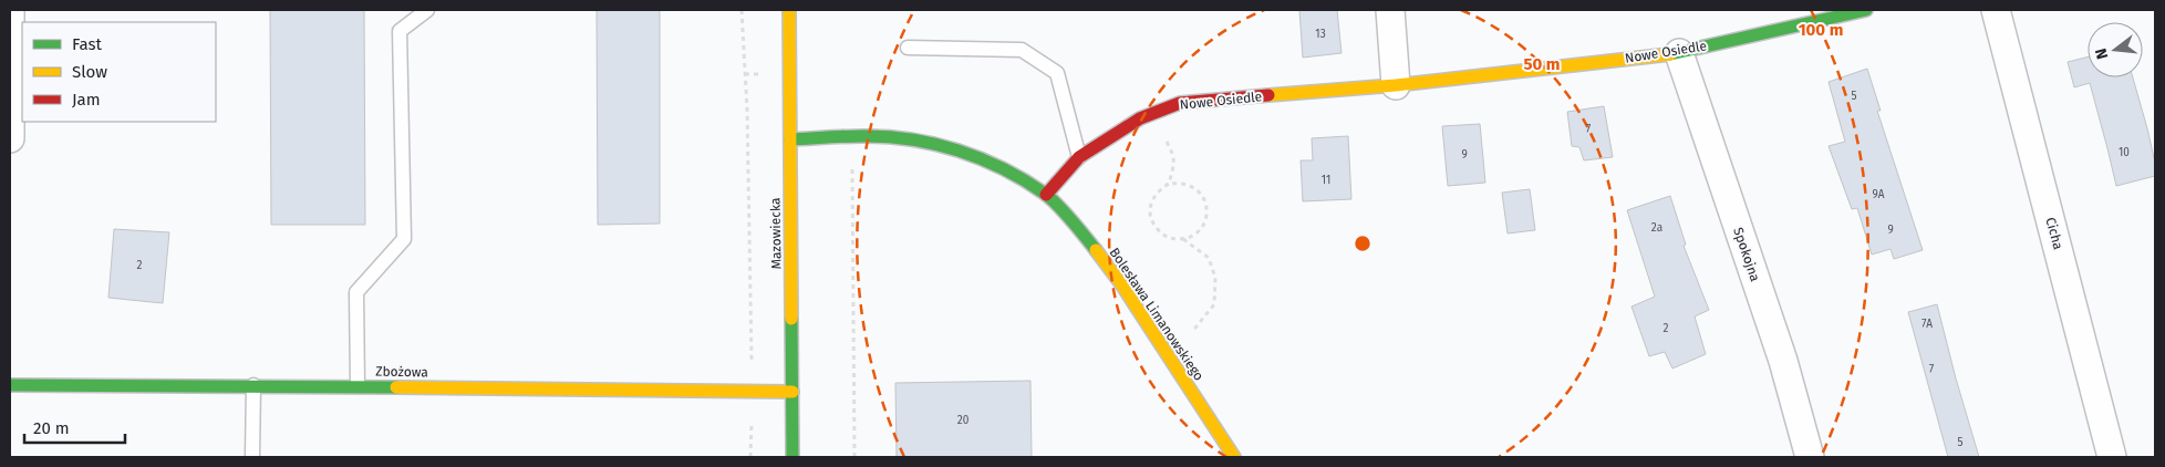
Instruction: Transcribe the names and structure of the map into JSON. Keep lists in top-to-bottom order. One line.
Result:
{"streets":{"street":["Nowe Osiedle","Mazowiecka","Cicha","Spokojna","Bolesława Limanowskiego","Zbożowa"]},"crossings":[["Nowe Osiedle","Spokojna"],["Nowe Osiedle","Bolesława Limanowskiego"],["Mazowiecka","Zbożowa"]],"house_numbers":["13","5","7","10","9","11","9A","2a","9","2","7A","2","7","20","5"],"legend":["Fast","Slow","Jam"],"scale_bar":"20 m","north":"left","rings":["100 m","50 m"]}
